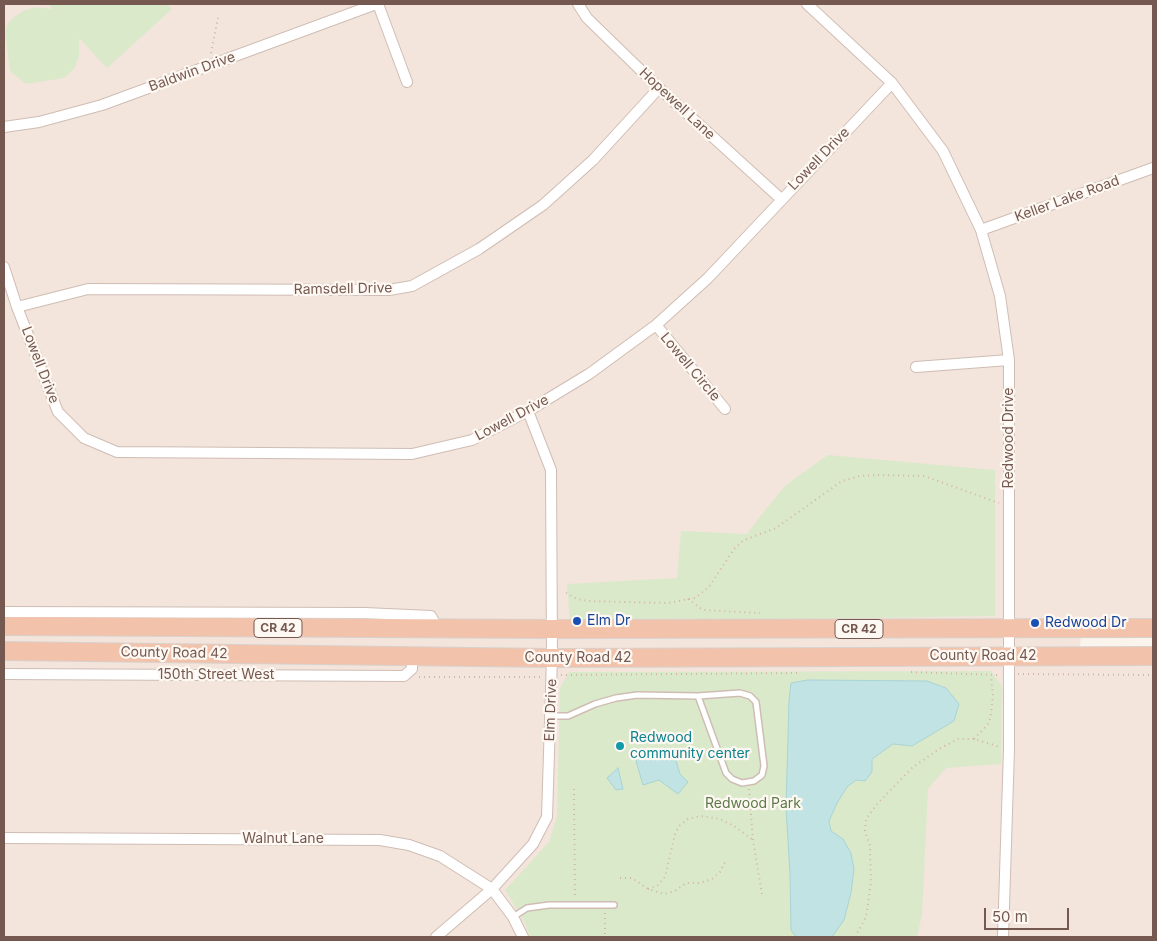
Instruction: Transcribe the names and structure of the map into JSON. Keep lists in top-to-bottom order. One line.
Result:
{"streets":{"highway":["CR 42","County Road 42"],"street":["Baldwin Drive","Hopewell Lane","Lowell Drive","Keller Lake Road","Ramsdell Drive","Lowell Circle","Redwood Drive","150th Street West","Elm Drive","Walnut Lane"]},"crossings":[["Hopewell Lane","Lowell Drive"],["Hopewell Lane","Ramsdell Drive"],["Lowell Drive","Ramsdell Drive"],["Lowell Drive","Lowell Circle"],["Lowell Drive","Redwood Drive"],["Lowell Drive","Elm Drive"],["Keller Lake Road","Redwood Drive"],["Redwood Drive","County Road 42"],["County Road 42","Elm Drive"],["Elm Drive","Walnut Lane"]],"parks":["Redwood Park"],"places":["Elm Dr","Redwood Dr","Redwood community center"],"scale_bar":"50 m"}
